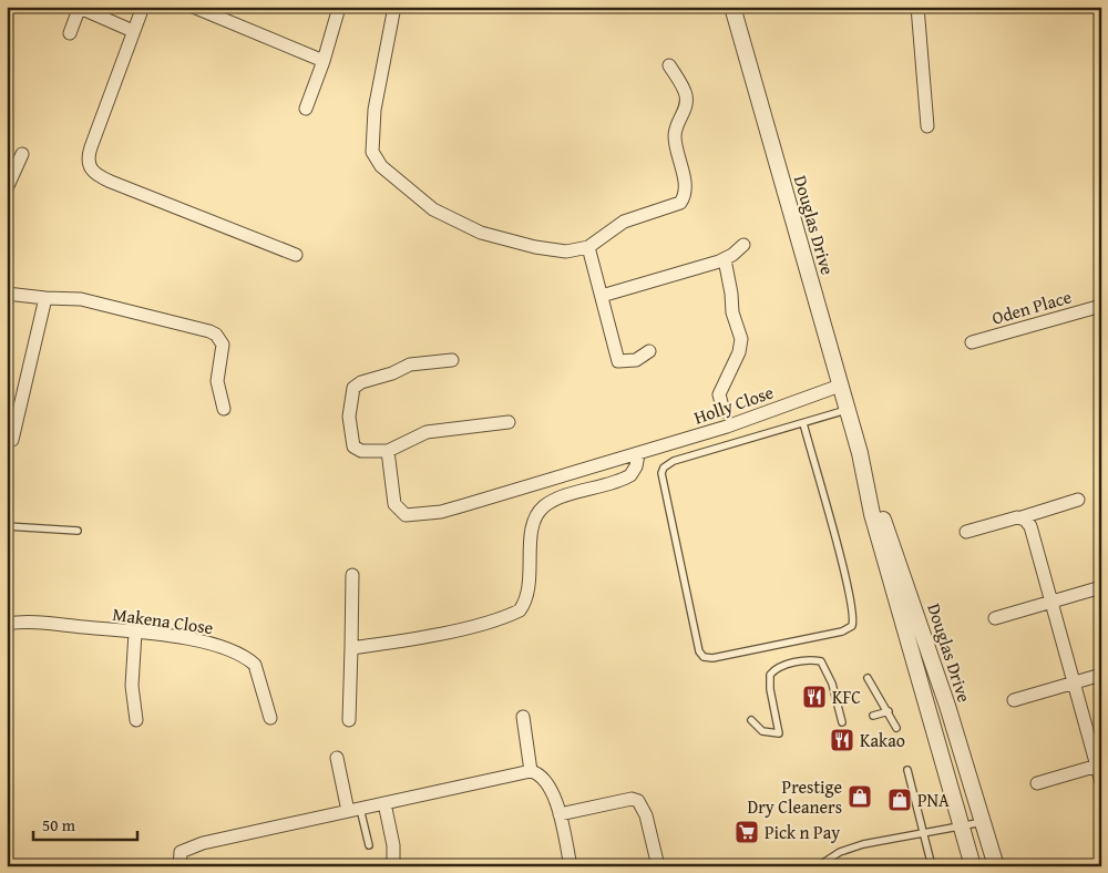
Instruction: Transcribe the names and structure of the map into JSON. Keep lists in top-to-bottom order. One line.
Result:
{"streets":{"street":["Douglas Drive","Oden Place","Holly Close","Makena Close"]},"crossings":[["Douglas Drive","Holly Close"]],"places":{"restaurant":["KFC","Kakao"],"shop":["Prestige Dry Cleaners","PNA"],"supermarket":["Pick n Pay"]},"scale_bar":"50 m"}
